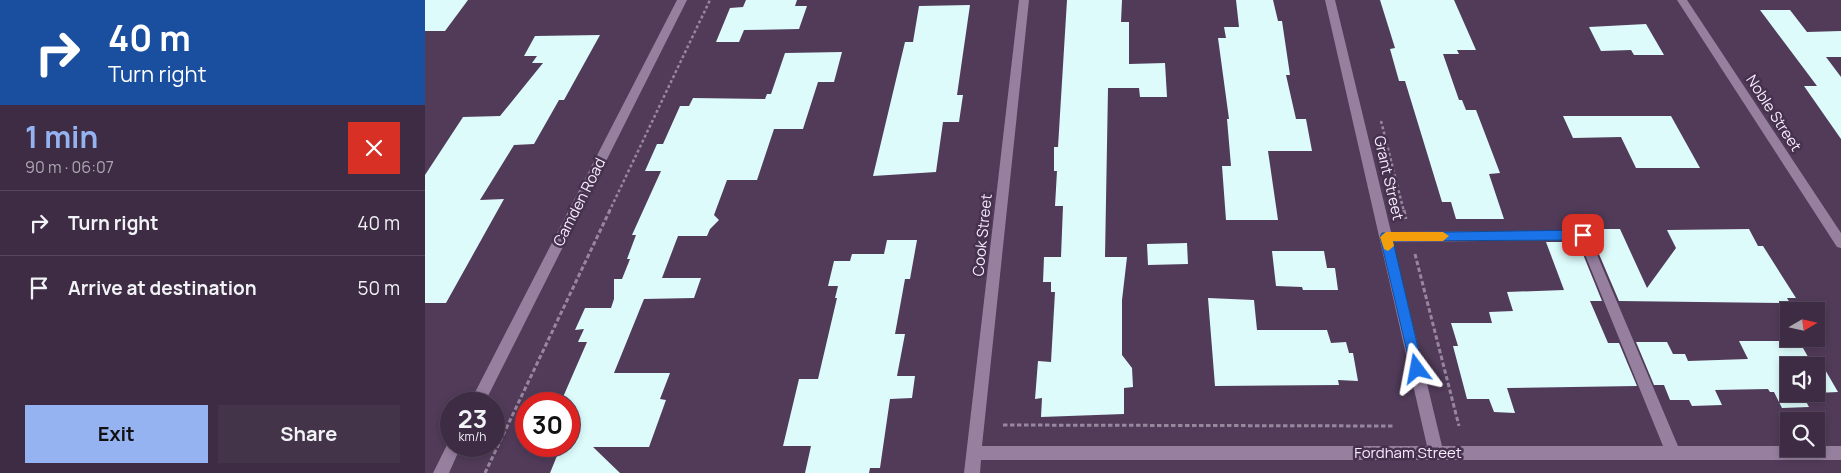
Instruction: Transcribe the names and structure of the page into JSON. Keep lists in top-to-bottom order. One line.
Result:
{"streets":{"street":["Noble Street","Grant Street","Camden Road","Cook Street","Fordham Street"]},"crossings":[["Grant Street","Fordham Street"],["Cook Street","Fordham Street"]],"north":"right","page":{"turn":["40 m","Turn right"],"heading":["1 min","90 m · 06:07"],"list":[{"name":"Turn right","value":"40 m"},{"name":"Arrive at destination","value":"50 m"}],"speed":"23 km/h","limit":"30","buttons":["Exit","Share"]}}
